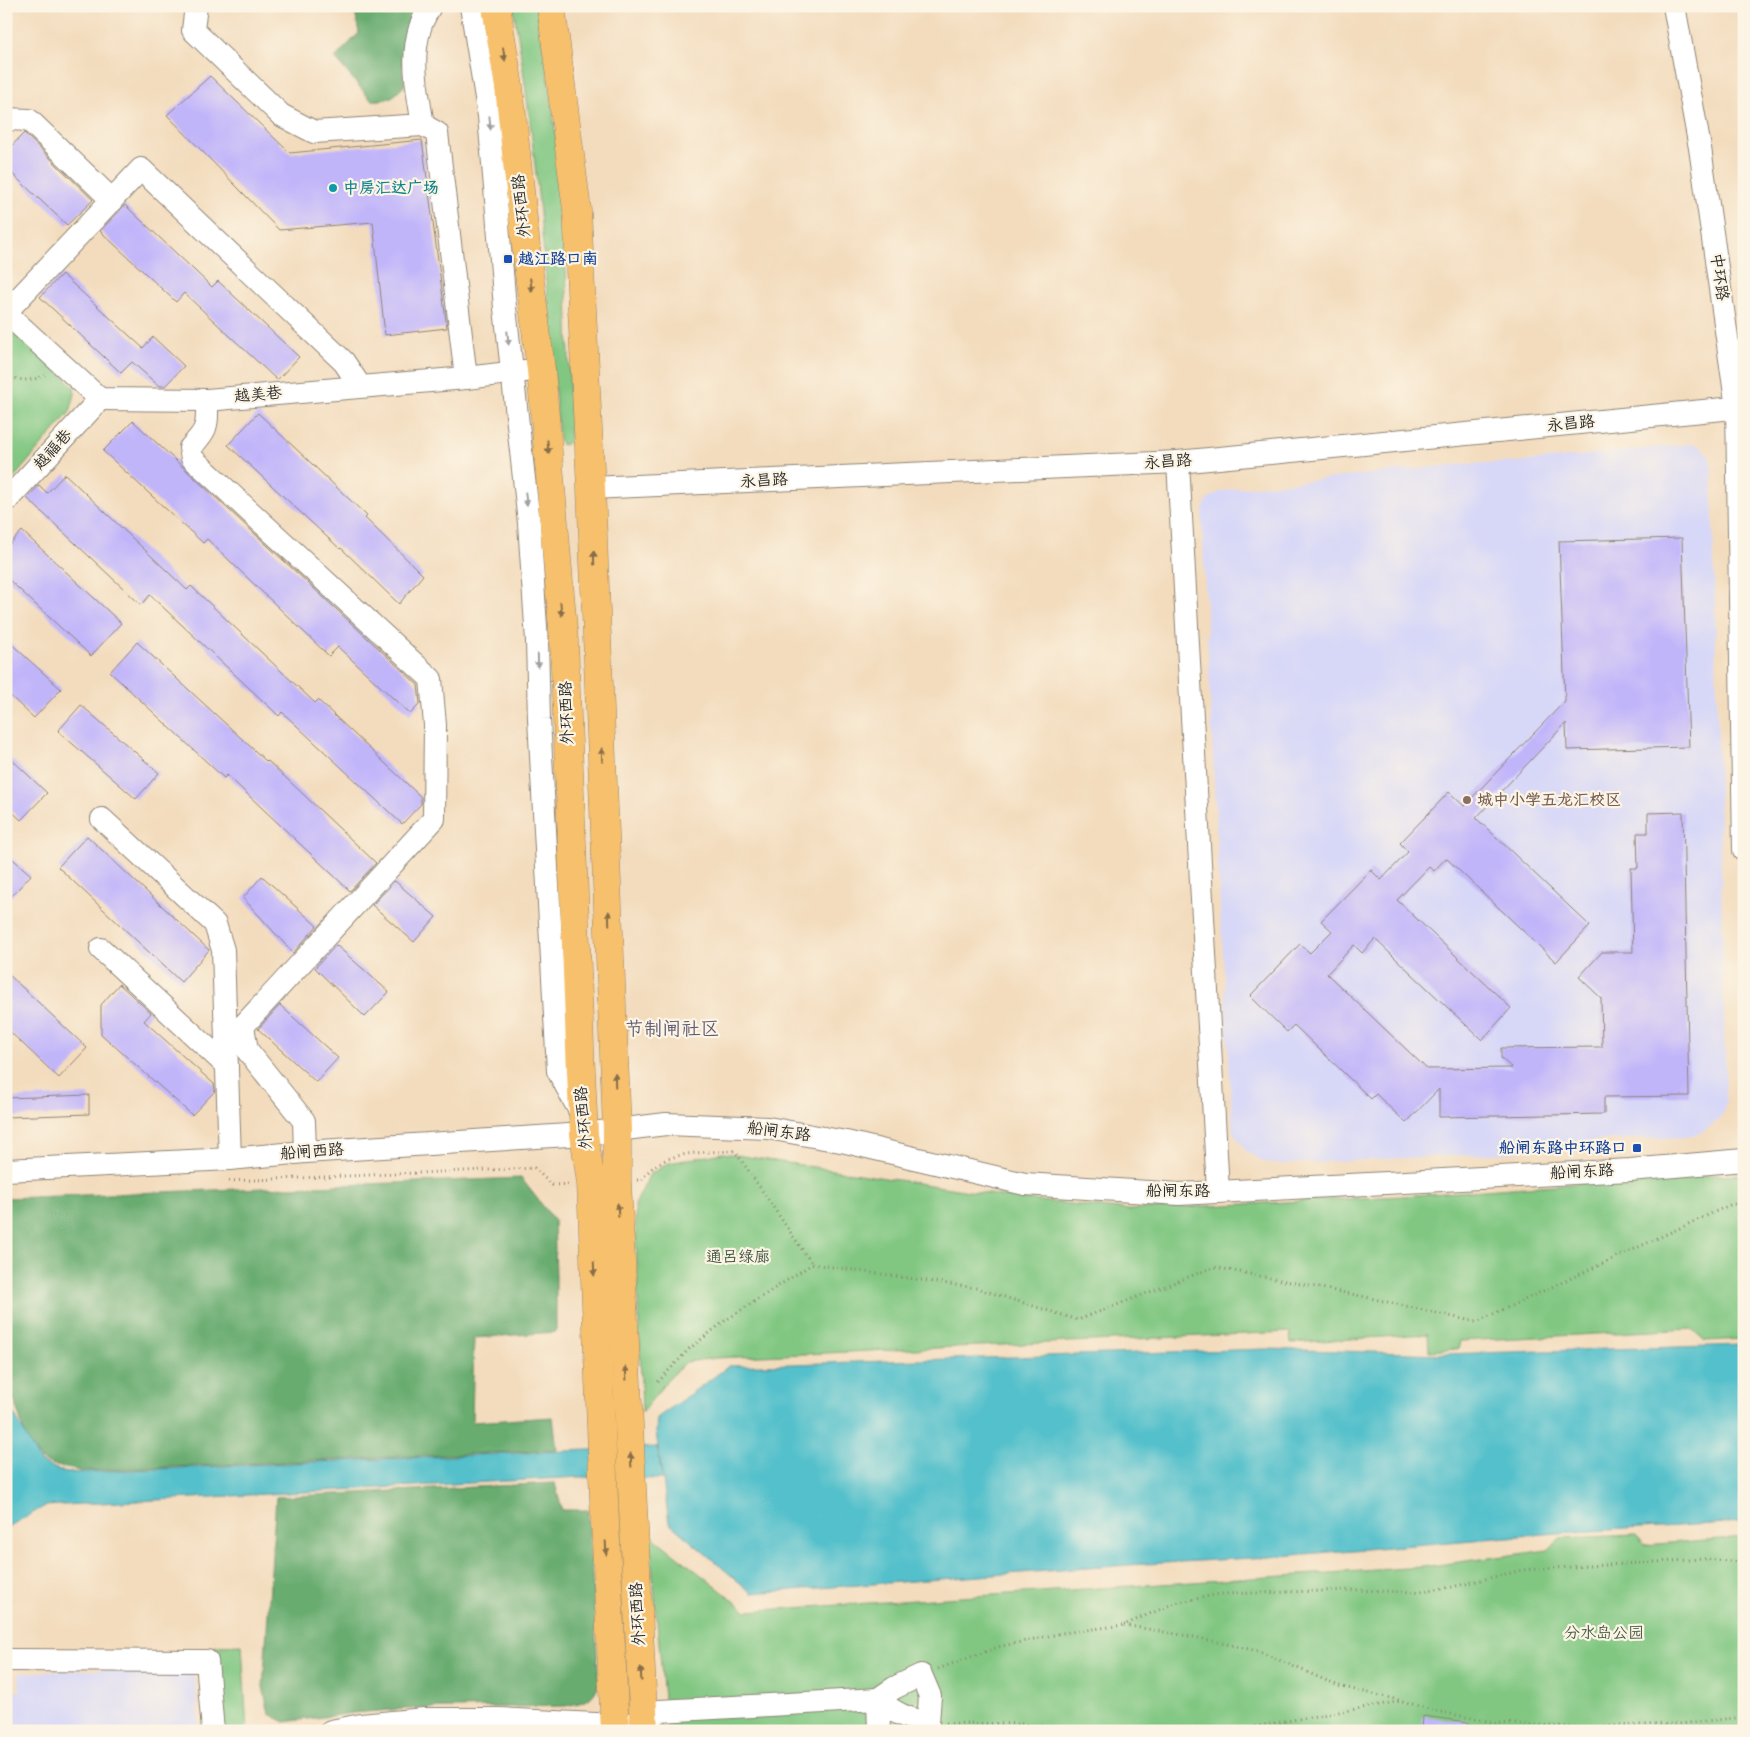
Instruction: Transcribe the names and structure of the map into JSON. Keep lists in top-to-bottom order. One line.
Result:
{"streets":{"main road":["外环西路"],"street":["中环路","越美巷","永昌路","越福巷","船闸东路","船闸西路"]},"crossings":[["外环西路","越美巷"],["外环西路","永昌路"],["外环西路","船闸东路"],["外环西路","船闸西路"],["中环路","永昌路"],["越美巷","越福巷"],["船闸东路","船闸西路"]],"districts":["节制闸社区"],"parks":["通吕绿廊","分水岛公园"],"places":{"other":["中房汇达广场","城中小学五龙汇校区"],"transit":["越江路口南","船闸东路中环路口"]}}
